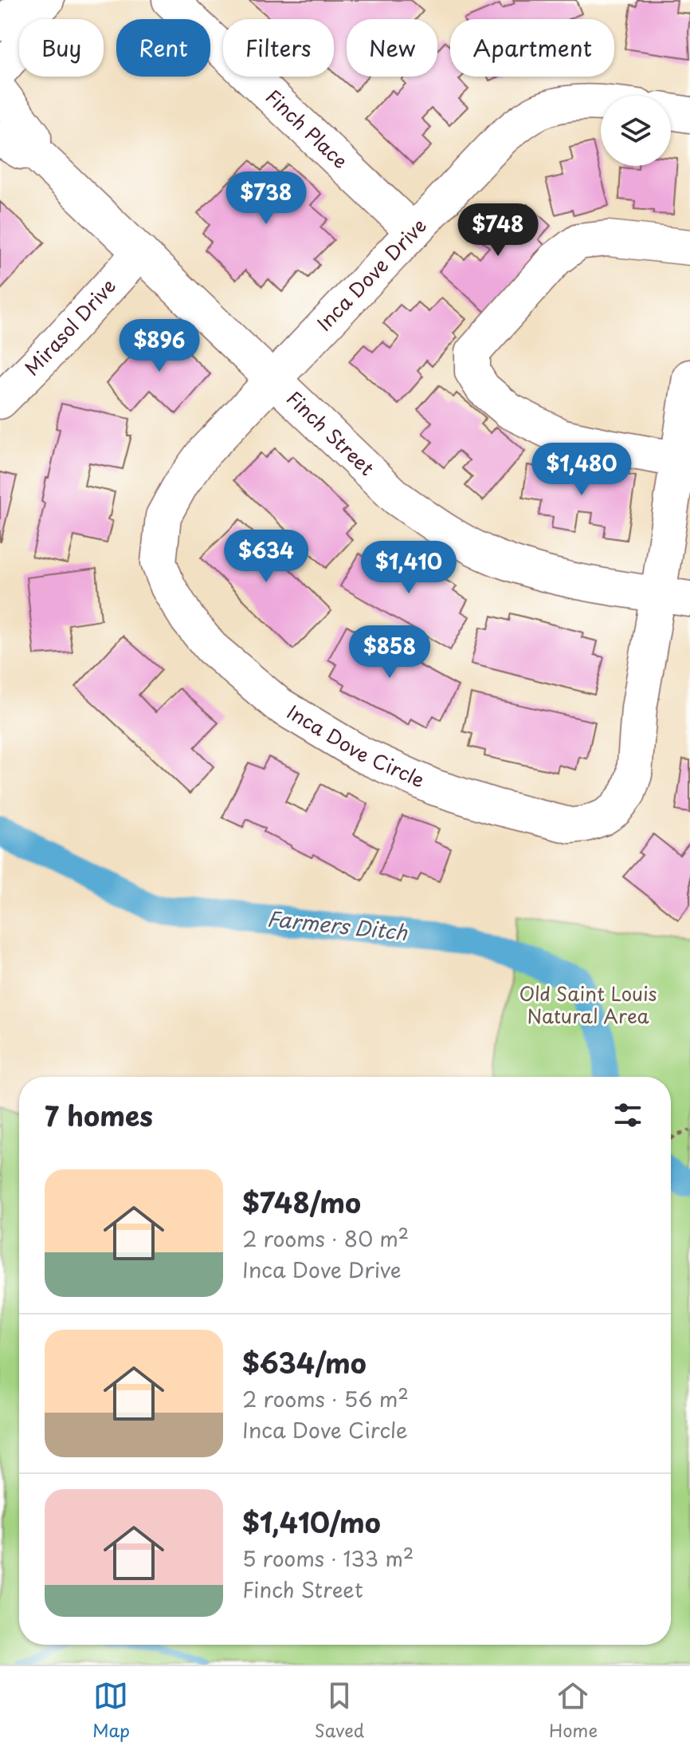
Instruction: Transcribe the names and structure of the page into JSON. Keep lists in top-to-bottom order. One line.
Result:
{"streets":{"street":["Finch Place","Inca Dove Drive","Mirasol Drive","Finch Street","Inca Dove Circle"]},"crossings":[["Finch Place","Inca Dove Drive"],["Inca Dove Drive","Finch Street"],["Inca Dove Drive","Inca Dove Circle"],["Mirasol Drive","Finch Street"],["Finch Street","Inca Dove Circle"]],"water":["Farmers Ditch"],"parks":["Old Saint Louis Natural Area"],"page":{"chip":["Buy","Rent","Filters","New","Apartment"],"price":["$738","$748","$896","$1,480","$634","$1,410","$858"],"heading":"7 homes","list":[{"name":"$748/mo","note":"2 rooms · 80 m² · Inca Dove Drive"},{"name":"$634/mo","note":"2 rooms · 56 m² · Inca Dove Circle"},{"name":"$1,410/mo","note":"5 rooms · 133 m² · Finch Street"}],"tabs":["Map","Saved","Home"]}}
